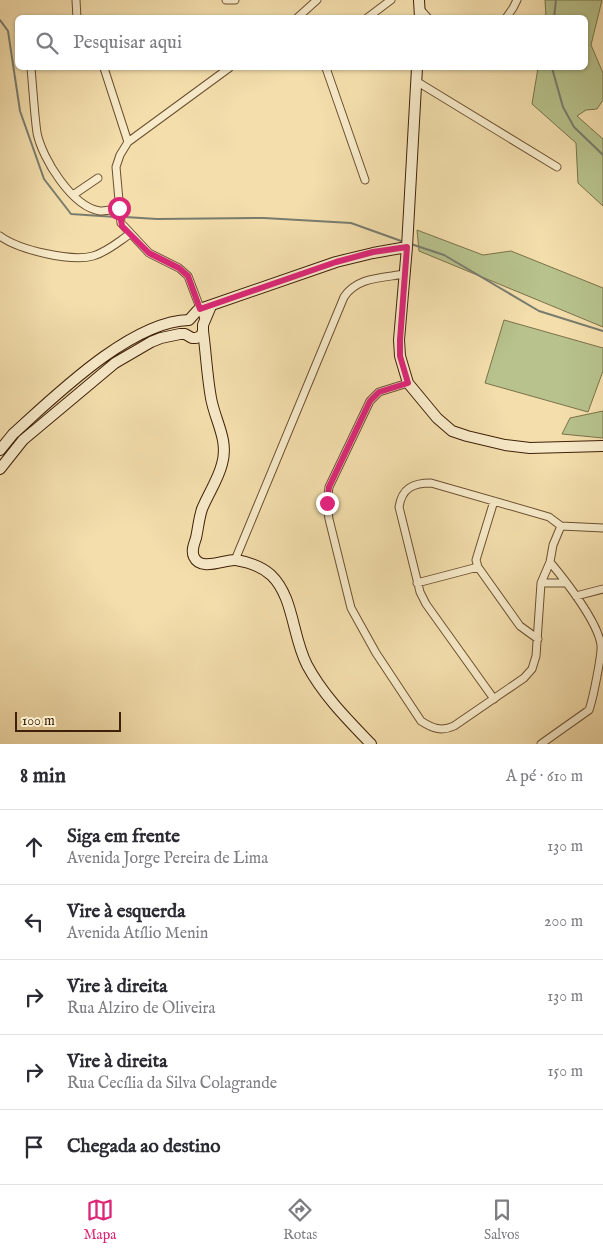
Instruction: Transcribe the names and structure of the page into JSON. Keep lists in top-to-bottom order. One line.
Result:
{"scale_bar":"100 m","page":{"search":"Pesquisar aqui","scale":"100 m","heading":["8 min","A pé · 610 m"],"list":[["Siga em frente","Avenida Jorge Pereira de Lima","130 m"],["Vire à esquerda","Avenida Atílio Menin","200 m"],["Vire à direita","Rua Alziro de Oliveira","130 m"],["Vire à direita","Rua Cecília da Silva Colagrande","150 m"],"Chegada ao destino"],"nav":["Mapa","Rotas","Salvos"]}}
